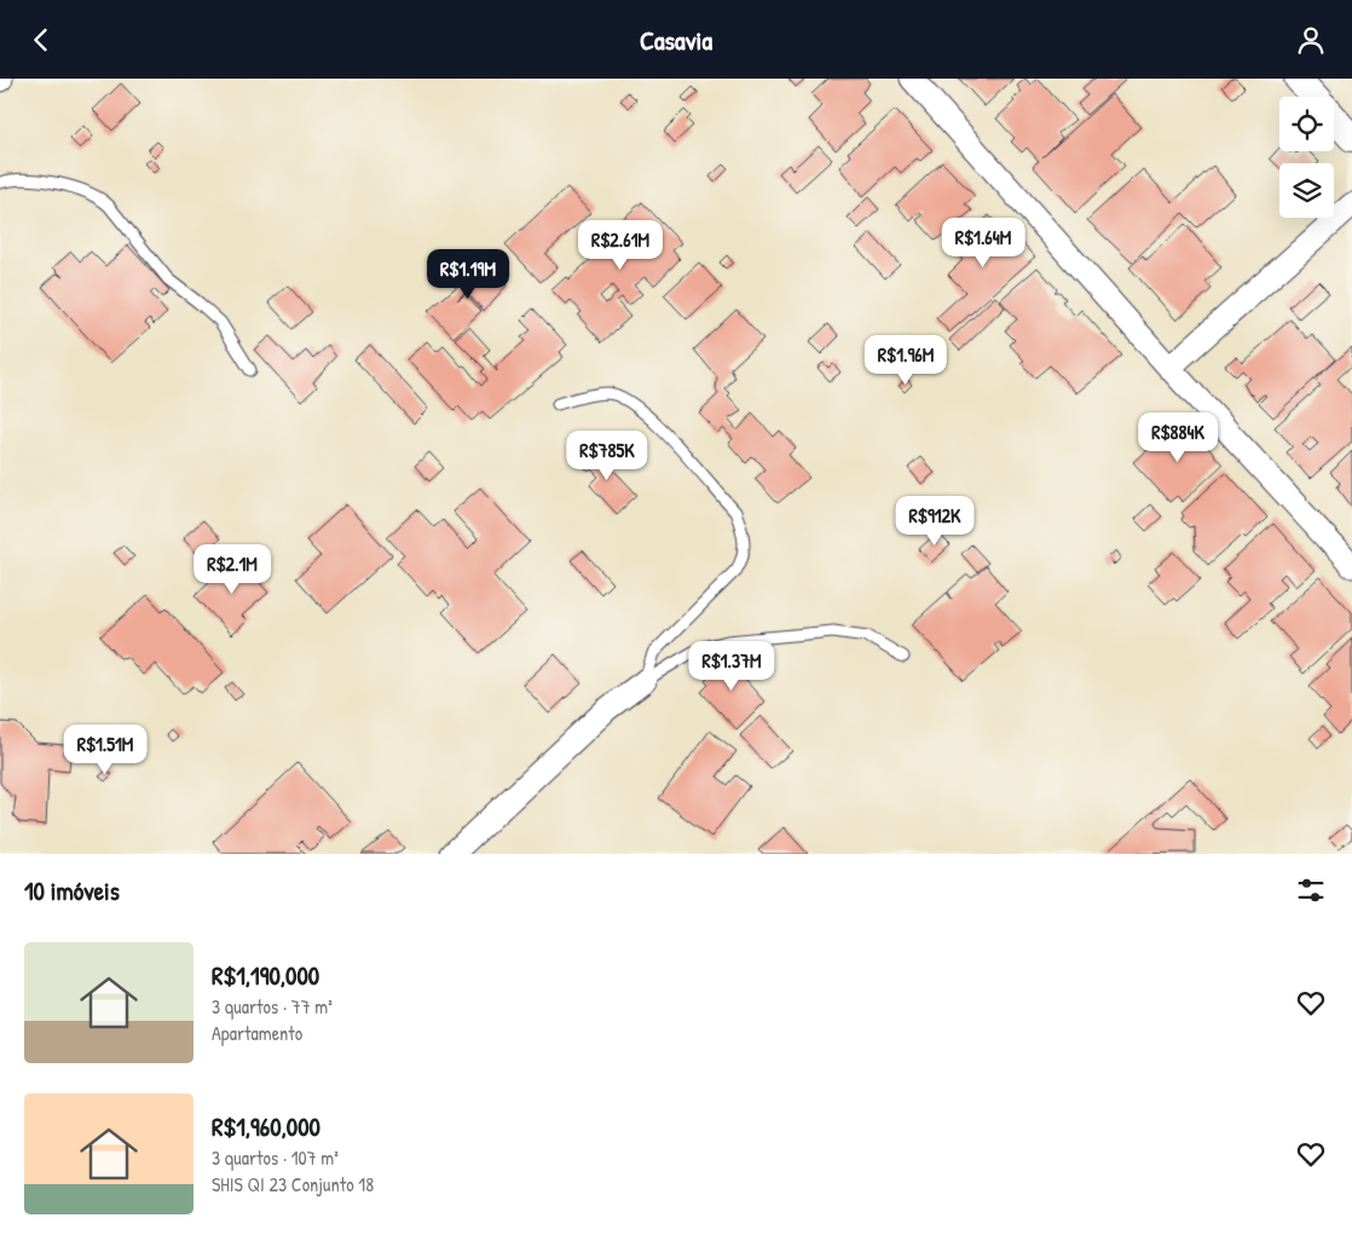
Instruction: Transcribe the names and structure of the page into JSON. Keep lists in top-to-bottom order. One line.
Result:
{"page":{"header":"Casavia","price":["R$1.64M","R$2.61M","R$1.19M","R$1.96M","R$884K","R$785K","R$912K","R$2.1M","R$1.37M","R$1.51M"],"heading":"10 imóveis","list":[{"name":"R$1,190,000","note":"3 quartos · 77 m² · Apartamento"},{"name":"R$1,960,000","note":"3 quartos · 107 m² · SHIS QI 23 Conjunto 18"}]}}
